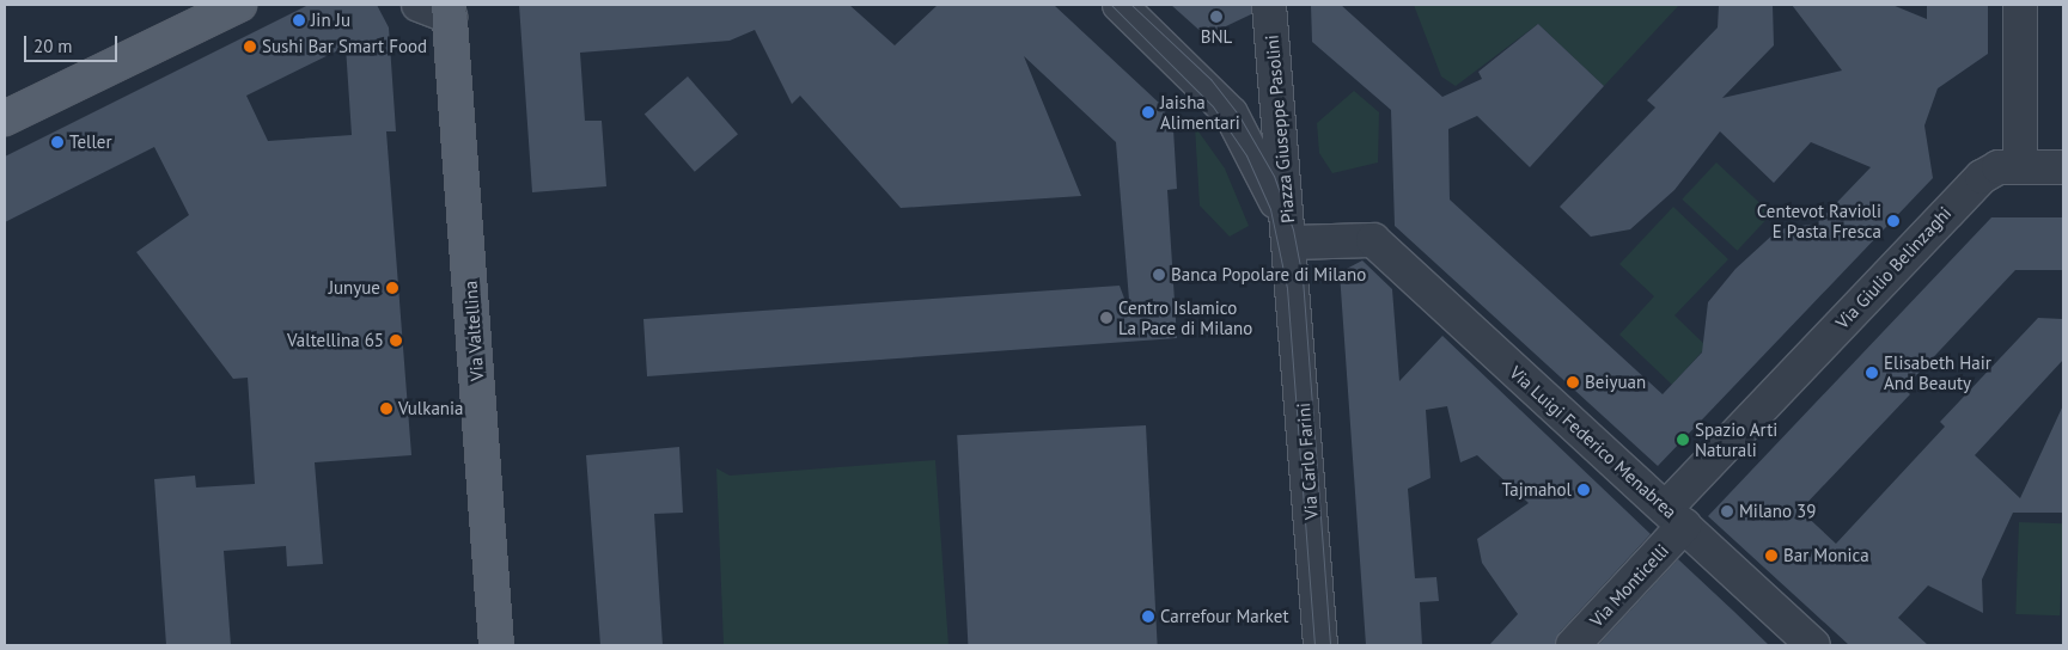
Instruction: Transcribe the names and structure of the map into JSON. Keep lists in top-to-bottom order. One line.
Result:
{"streets":{"main road":["Via Valtellina"],"street":["Piazza Giuseppe Pasolini","Via Giulio Belinzaghi","Via Luigi Federico Menabrea","Via Carlo Farini","Via Monticelli"]},"crossings":[["Piazza Giuseppe Pasolini","Via Luigi Federico Menabrea"],["Piazza Giuseppe Pasolini","Via Carlo Farini"],["Via Giulio Belinzaghi","Via Luigi Federico Menabrea"],["Via Giulio Belinzaghi","Via Monticelli"],["Via Luigi Federico Menabrea","Via Monticelli"]],"places":["BNL","Jin Ju","Sushi Bar Smart Food","Jaisha Alimentari","Teller","Centevot Ravioli E Pasta Fresca","Banca Popolare di Milano","Junyue","Centro Islamico La Pace di Milano","Valtellina 65","Elisabeth Hair And Beauty","Beiyuan","Vulkania","Spazio Arti Naturali","Tajmahol","Milano 39","Bar Monica","Carrefour Market"],"scale_bar":"20 m"}
